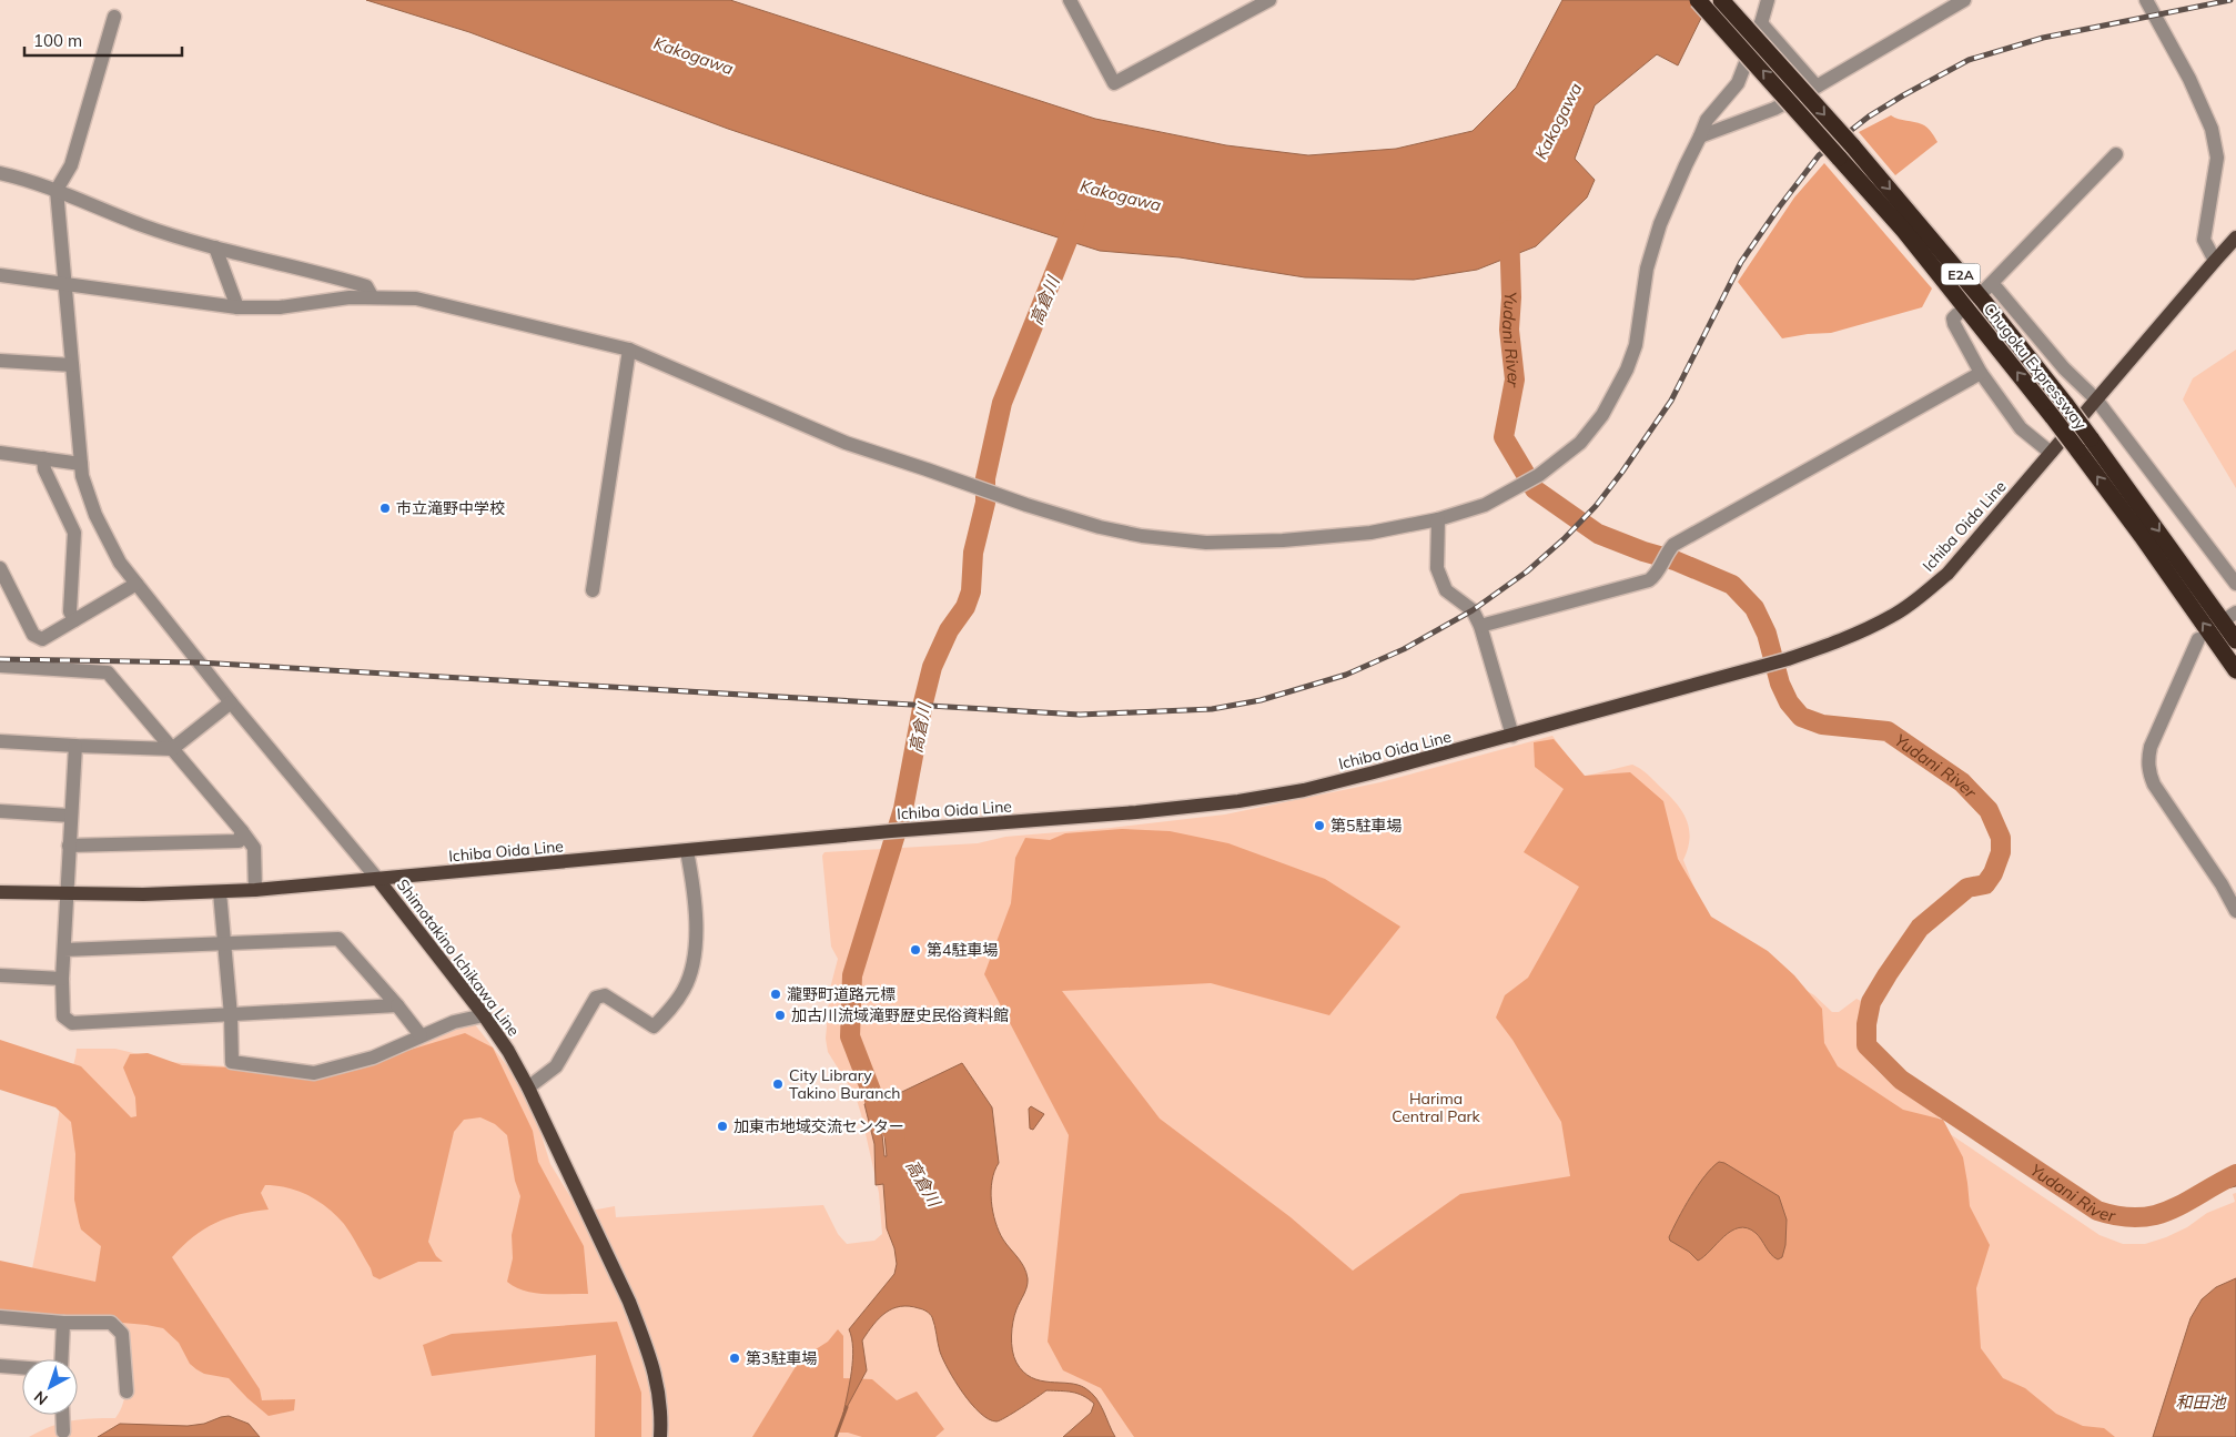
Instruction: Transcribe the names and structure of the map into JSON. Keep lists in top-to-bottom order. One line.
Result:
{"streets":{"highway":["E2A","Chugoku Expressway"],"main road":["Ichiba Oida Line","Shimotakino Ichikawa Line"]},"crossings":[["Ichiba Oida Line","Shimotakino Ichikawa Line"]],"water":["Kakogawa","高倉川","Yudani River","和田池"],"parks":["Harima Central Park"],"places":["市立滝野中学校","第5駐車場","第4駐車場","瀧野町道路元標","加古川流域滝野歴史民俗資料館","City Library Takino Buranch","加東市地域交流センター","第3駐車場"],"scale_bar":"100 m","north":"bottom left"}
